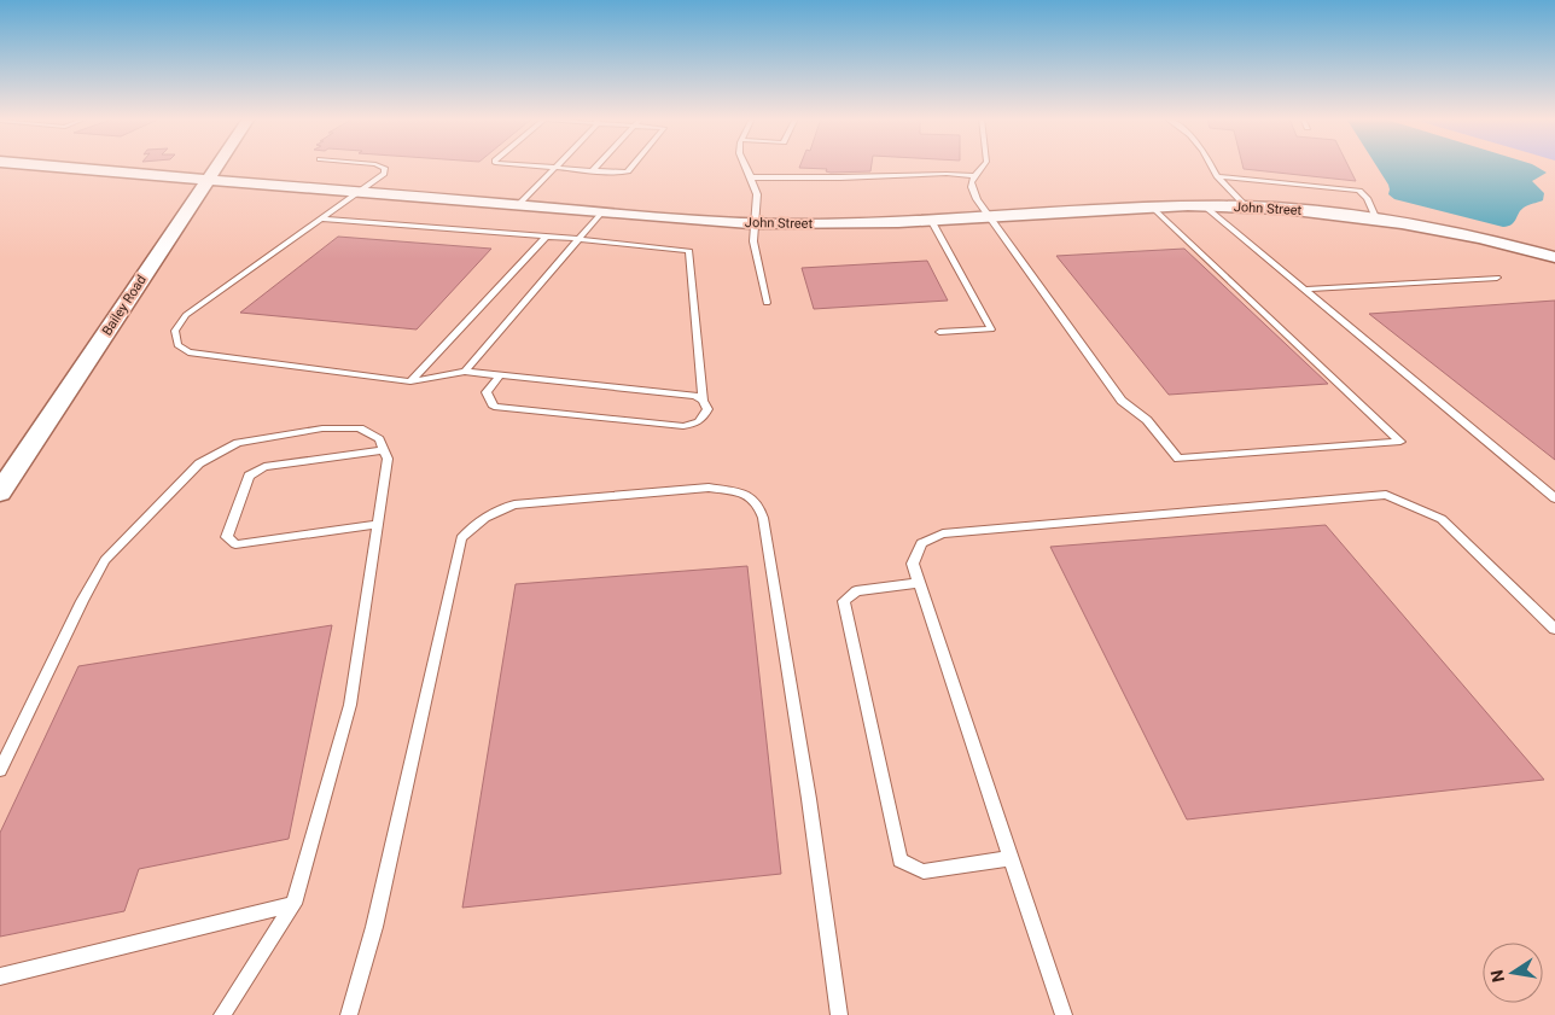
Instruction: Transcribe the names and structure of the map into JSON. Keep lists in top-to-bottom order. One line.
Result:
{"streets":{"street":["John Street","Bailey Road"]},"crossings":[["John Street","Bailey Road"]],"north":"left"}
